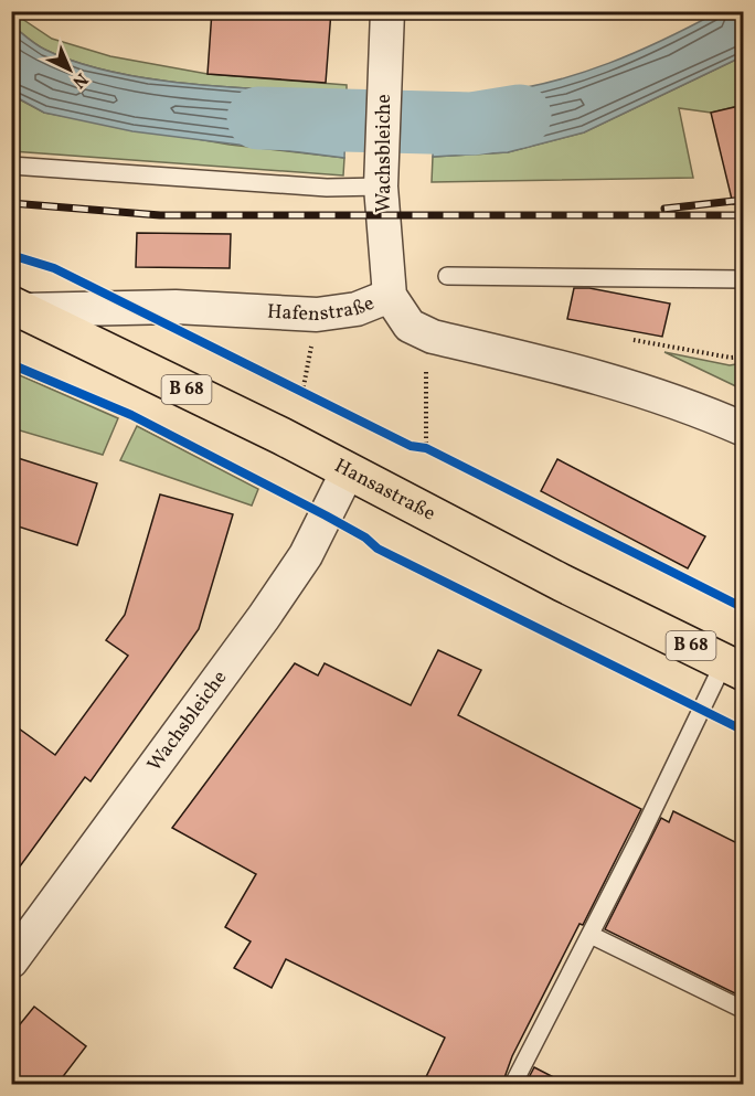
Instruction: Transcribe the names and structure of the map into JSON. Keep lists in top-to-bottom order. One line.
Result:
{"streets":{"main road":["B 68","Hansastraße"],"street":["Wachsbleiche","Hafenstraße"]},"crossings":[["Wachsbleiche","Hafenstraße"],["Wachsbleiche","Hansastraße"],["Hafenstraße","Hansastraße"]],"north":"bottom right"}
